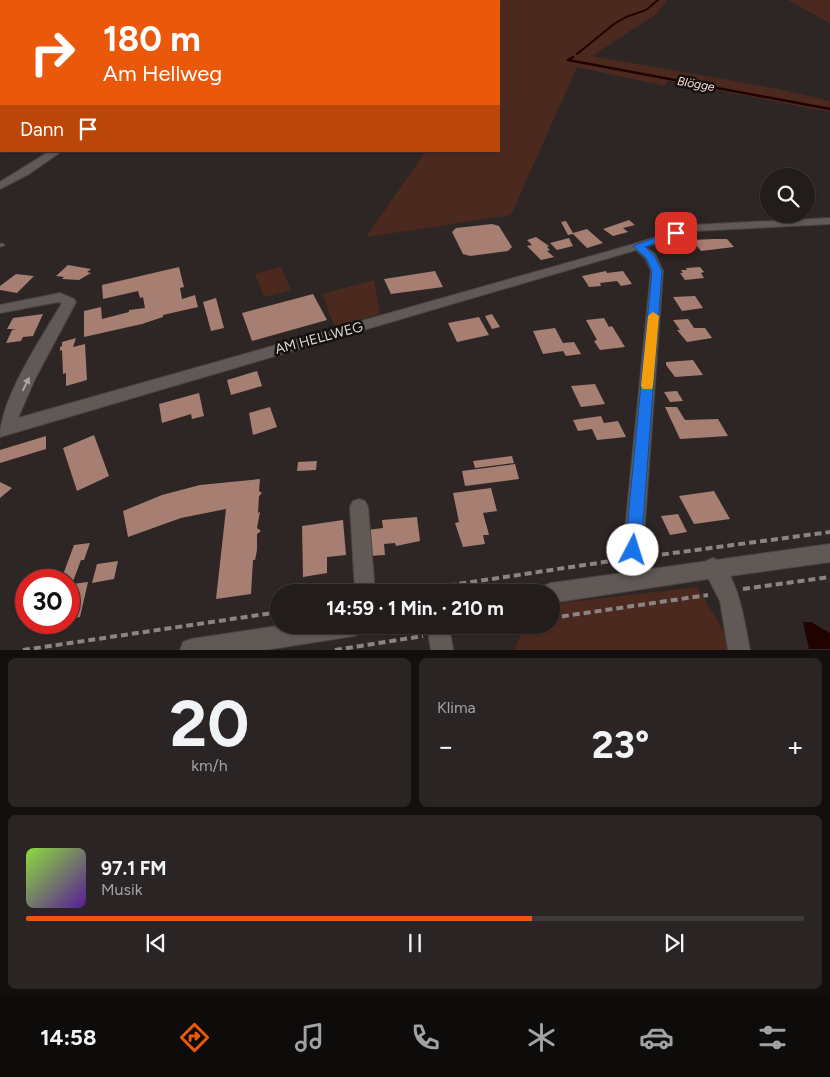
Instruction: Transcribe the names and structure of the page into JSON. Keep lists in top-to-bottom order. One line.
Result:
{"streets":{"street":["AM HELLWEG"]},"water":["Blögge"],"page":{"turn":["180 m","Am Hellweg"],"then":"Dann","limit":"30","trip":"14:59 · 1 Min. · 210 m","tile":[["20","km/h"],"Klima"],"heat":["−","23°","+"],"song":["97.1 FM","Musik"],"tabs":"14:58"}}
